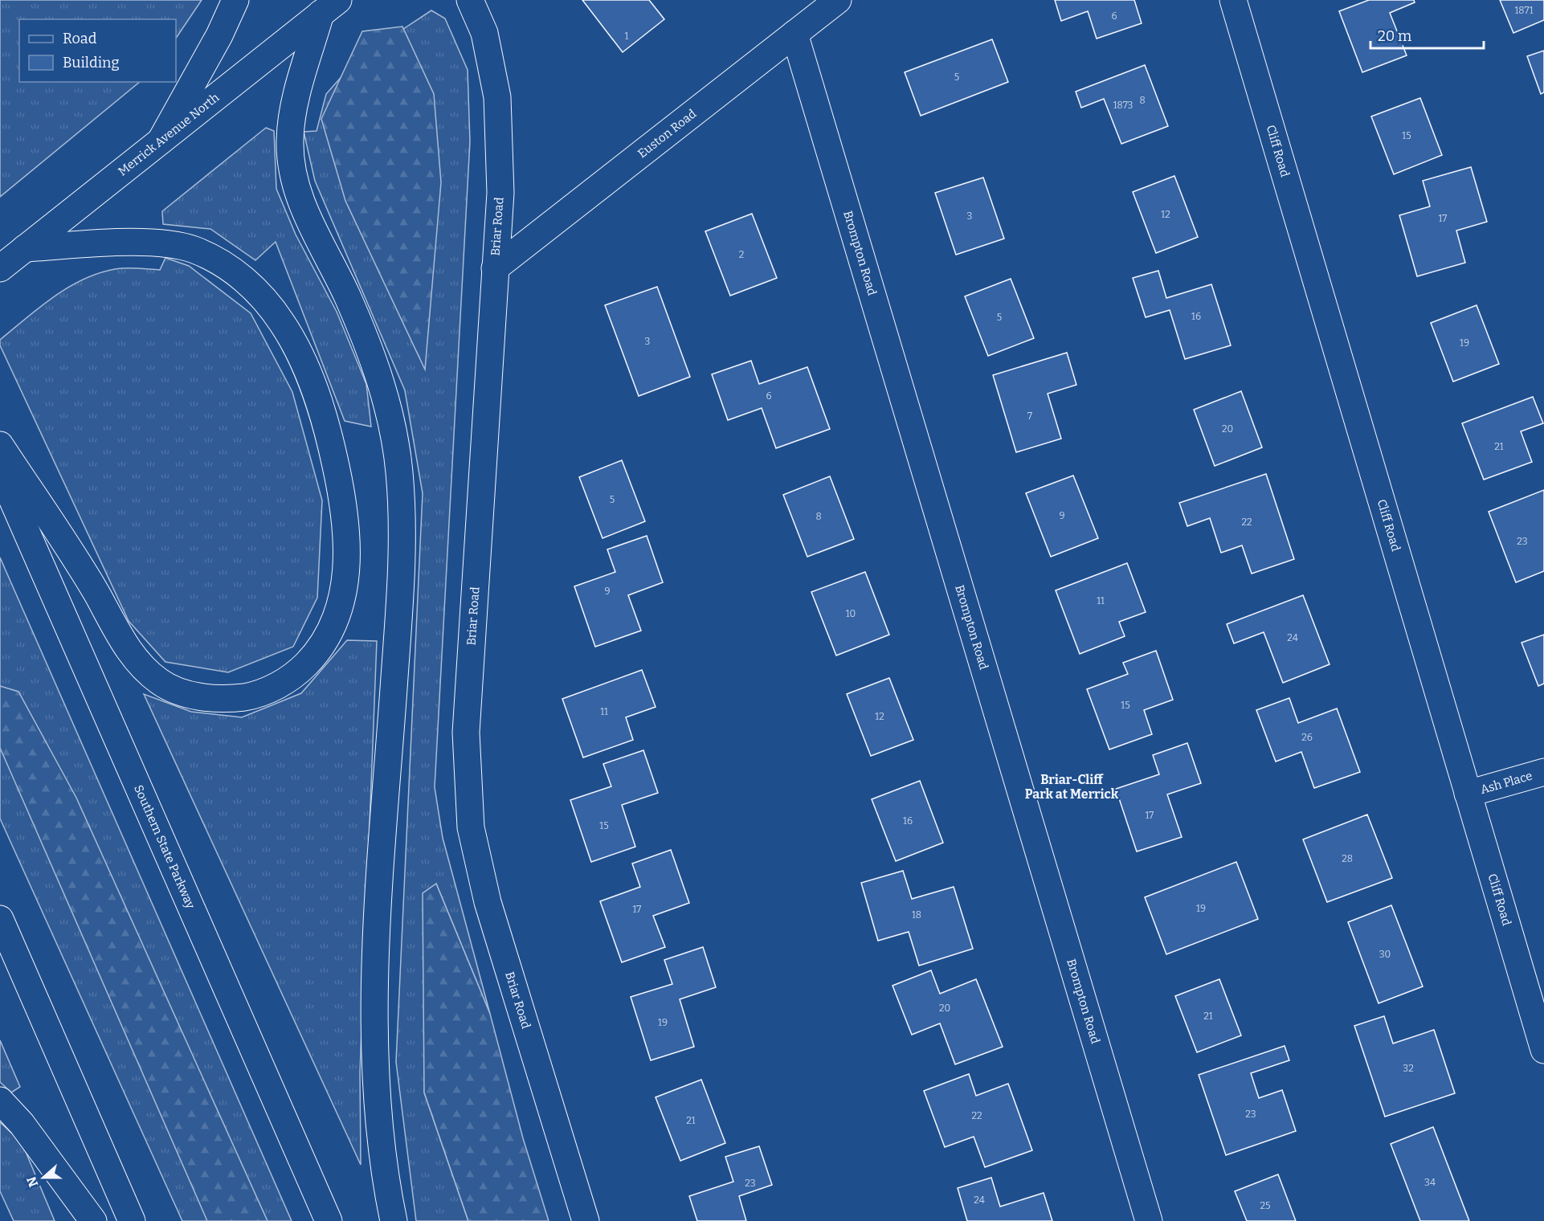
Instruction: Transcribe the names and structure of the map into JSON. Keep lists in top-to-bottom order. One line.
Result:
{"streets":{"main road":["Merrick Avenue North","Euston Road","Cliff Road","Briar Road","Brompton Road","Ash Place","Southern State Parkway"]},"crossings":[["Euston Road","Briar Road"],["Euston Road","Brompton Road"],["Cliff Road","Ash Place"]],"districts":["Briar-Cliff Park at Merrick"],"house_numbers":["1871","6","1","5","8","1873","15","12","3","17","2","16","5","3","19","6","7","20","21","5","9","8","22","23","9","11","10","24","15","11","12","26","17","16","15","28","19","17","18","30","20","21","19","32","23","22","21","34","23","24","25"],"legend":["Road","Building"],"scale_bar":"20 m","north":"left"}
